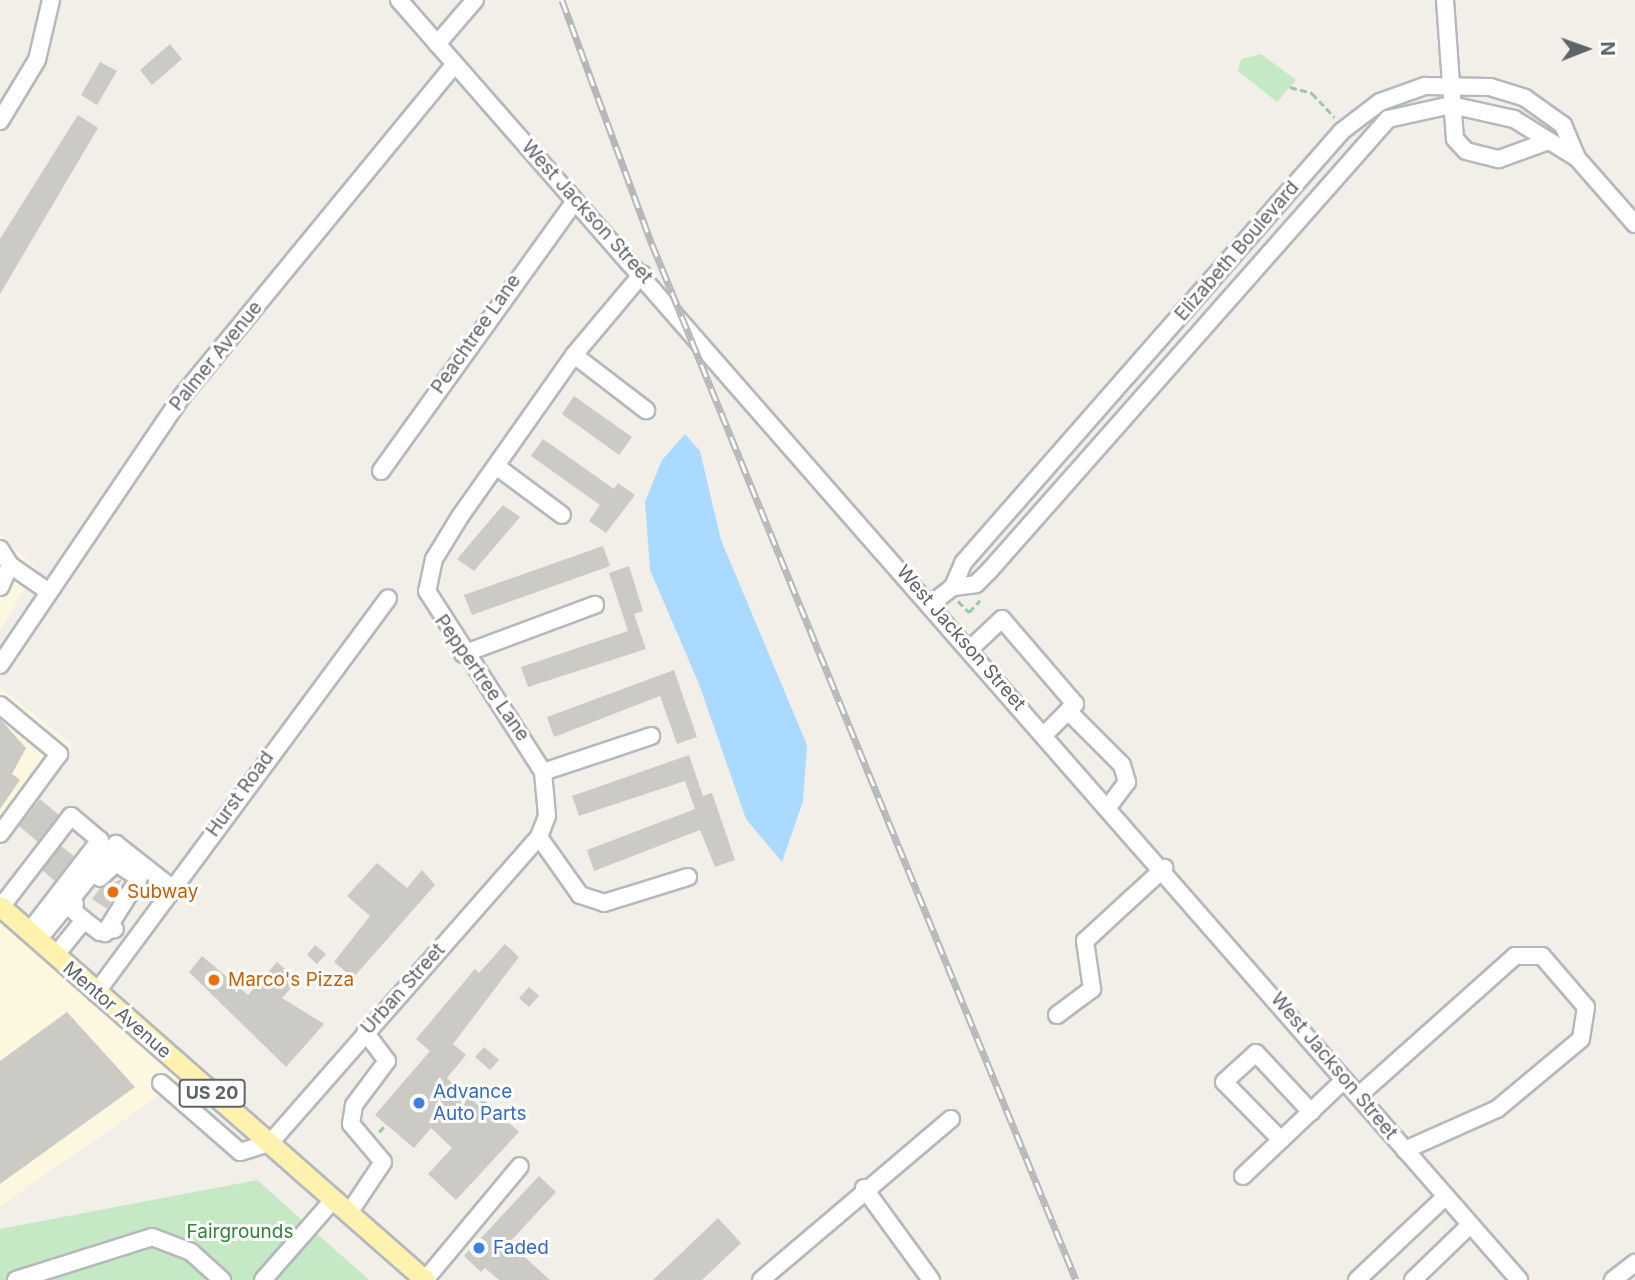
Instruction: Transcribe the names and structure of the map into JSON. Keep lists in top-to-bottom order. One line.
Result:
{"streets":{"main road":["Mentor Avenue","US 20"],"street":["West Jackson Street","Elizabeth Boulevard","Peachtree Lane","Palmer Avenue","Peppertree Lane","Hurst Road","Urban Street"]},"crossings":[["West Jackson Street","Elizabeth Boulevard"],["West Jackson Street","Peachtree Lane"],["West Jackson Street","Palmer Avenue"],["West Jackson Street","Peppertree Lane"],["Peppertree Lane","Urban Street"],["Hurst Road","Mentor Avenue"],["Urban Street","Mentor Avenue"]],"parks":["Fairgrounds"],"places":["Subway","Marco's Pizza","Advance Auto Parts","Faded"],"north":"right"}
